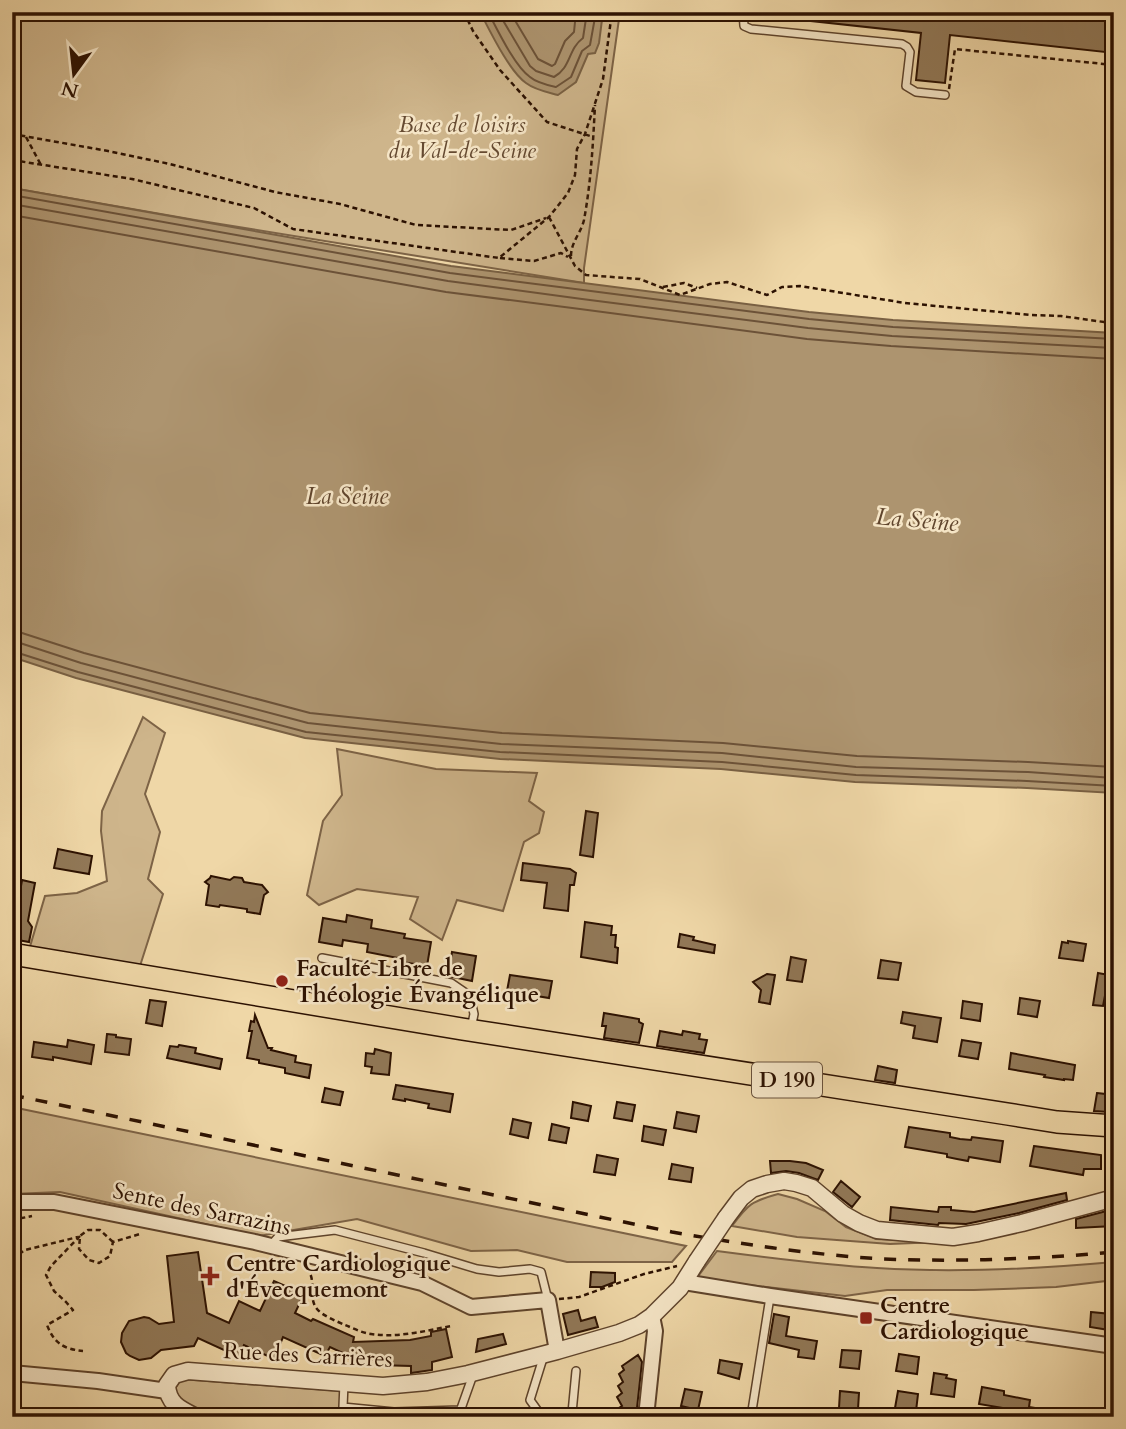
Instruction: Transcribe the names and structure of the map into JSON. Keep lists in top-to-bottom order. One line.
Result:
{"streets":{"main road":["D 190"],"street":["Sente des Sarrazins","Rue des Carrières"]},"water":["La Seine"],"parks":["Base de loisirs du Val-de-Seine"],"places":{"other":["Faculté Libre de Théologie Évangélique"],"health":["Centre Cardiologique d'Évecquemont"],"transit":["Centre Cardiologique"]},"north":"bottom"}
